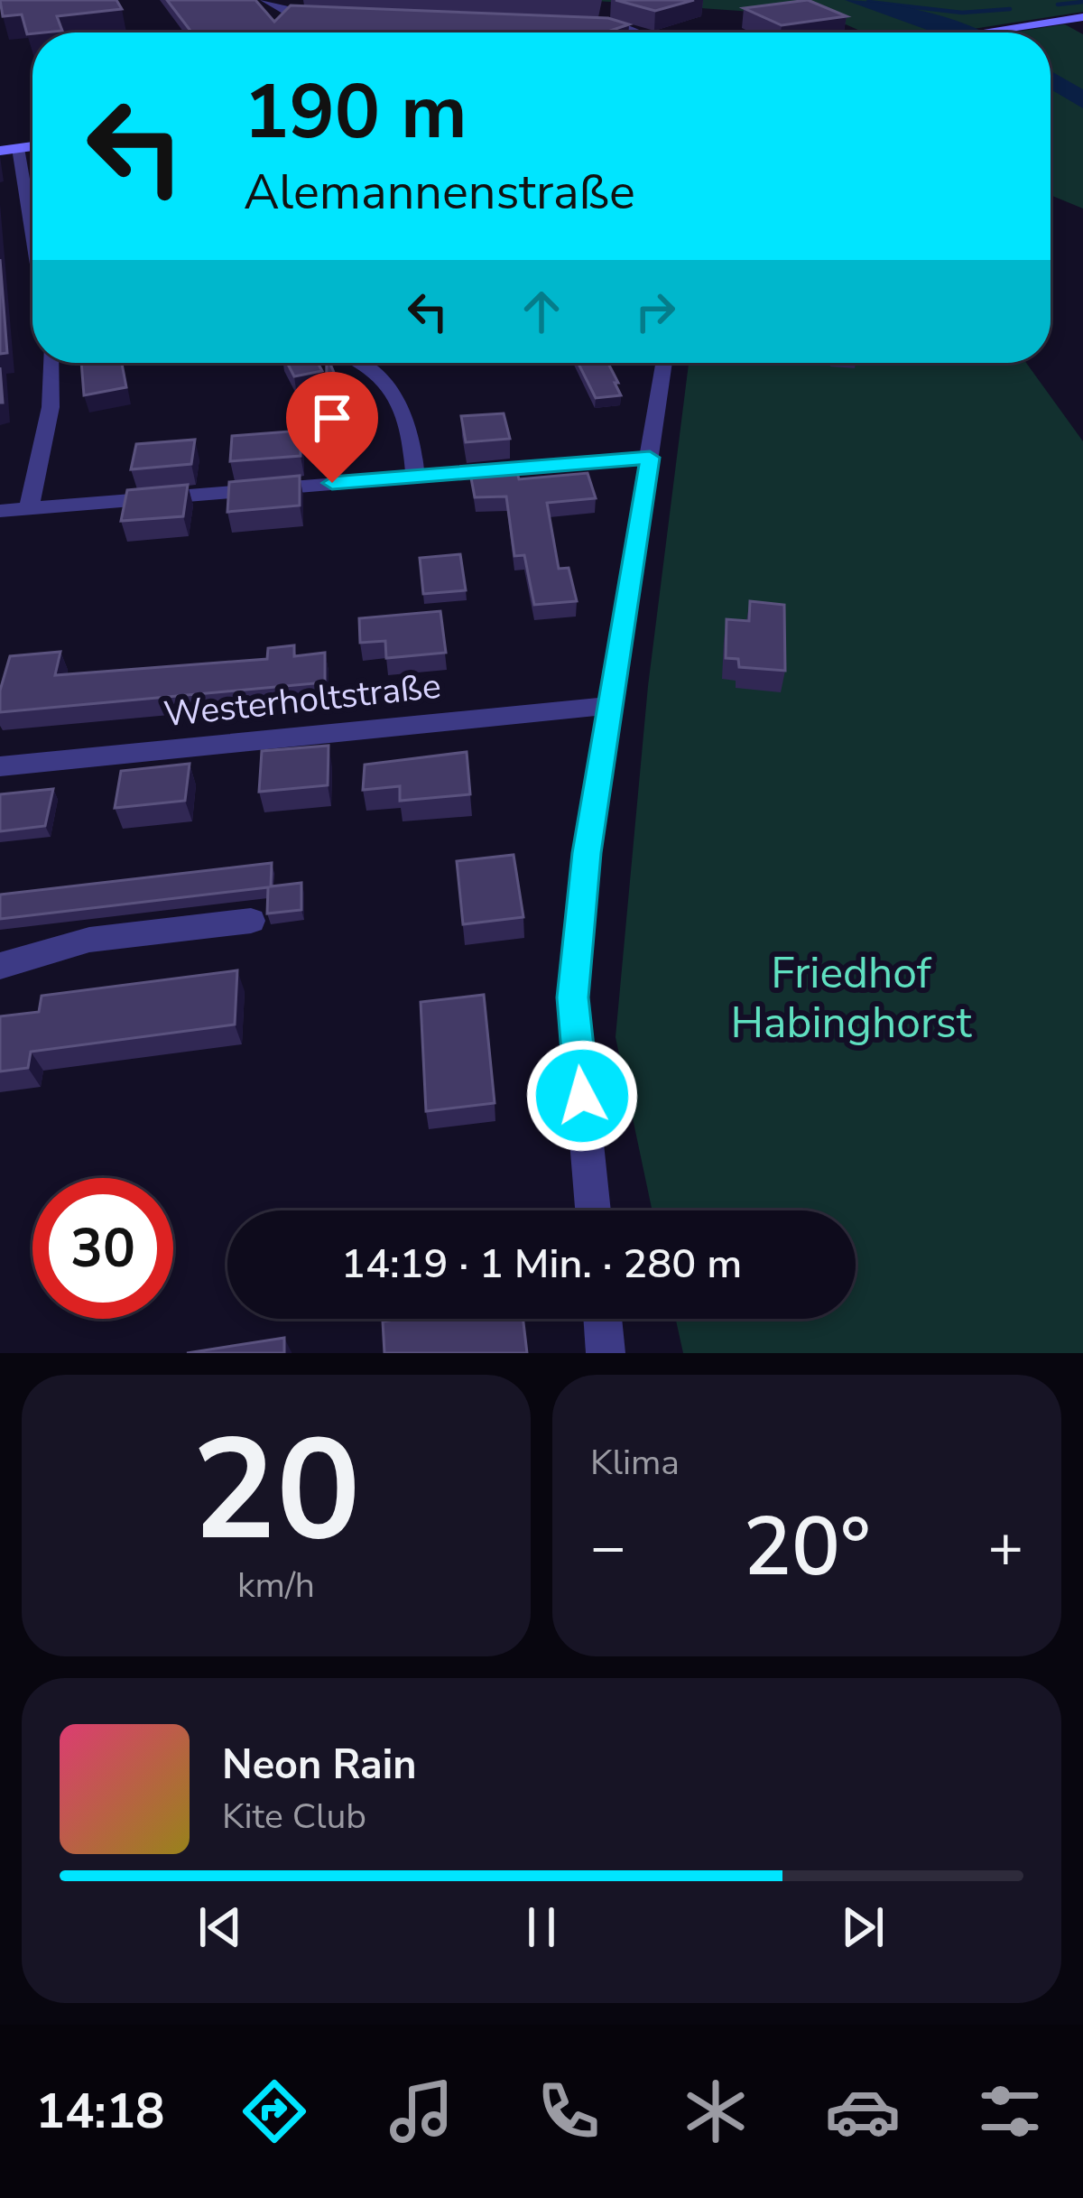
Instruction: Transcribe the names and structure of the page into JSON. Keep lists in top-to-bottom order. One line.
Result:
{"streets":{"street":["Westerholtstraße"]},"parks":["Friedhof Habinghorst"],"page":{"turn":["190 m","Alemannenstraße"],"limit":"30","trip":"14:19 · 1 Min. · 280 m","tile":[["20","km/h"],"Klima"],"heat":["−","20°","+"],"song":["Neon Rain","Kite Club"],"tabs":"14:18"}}
